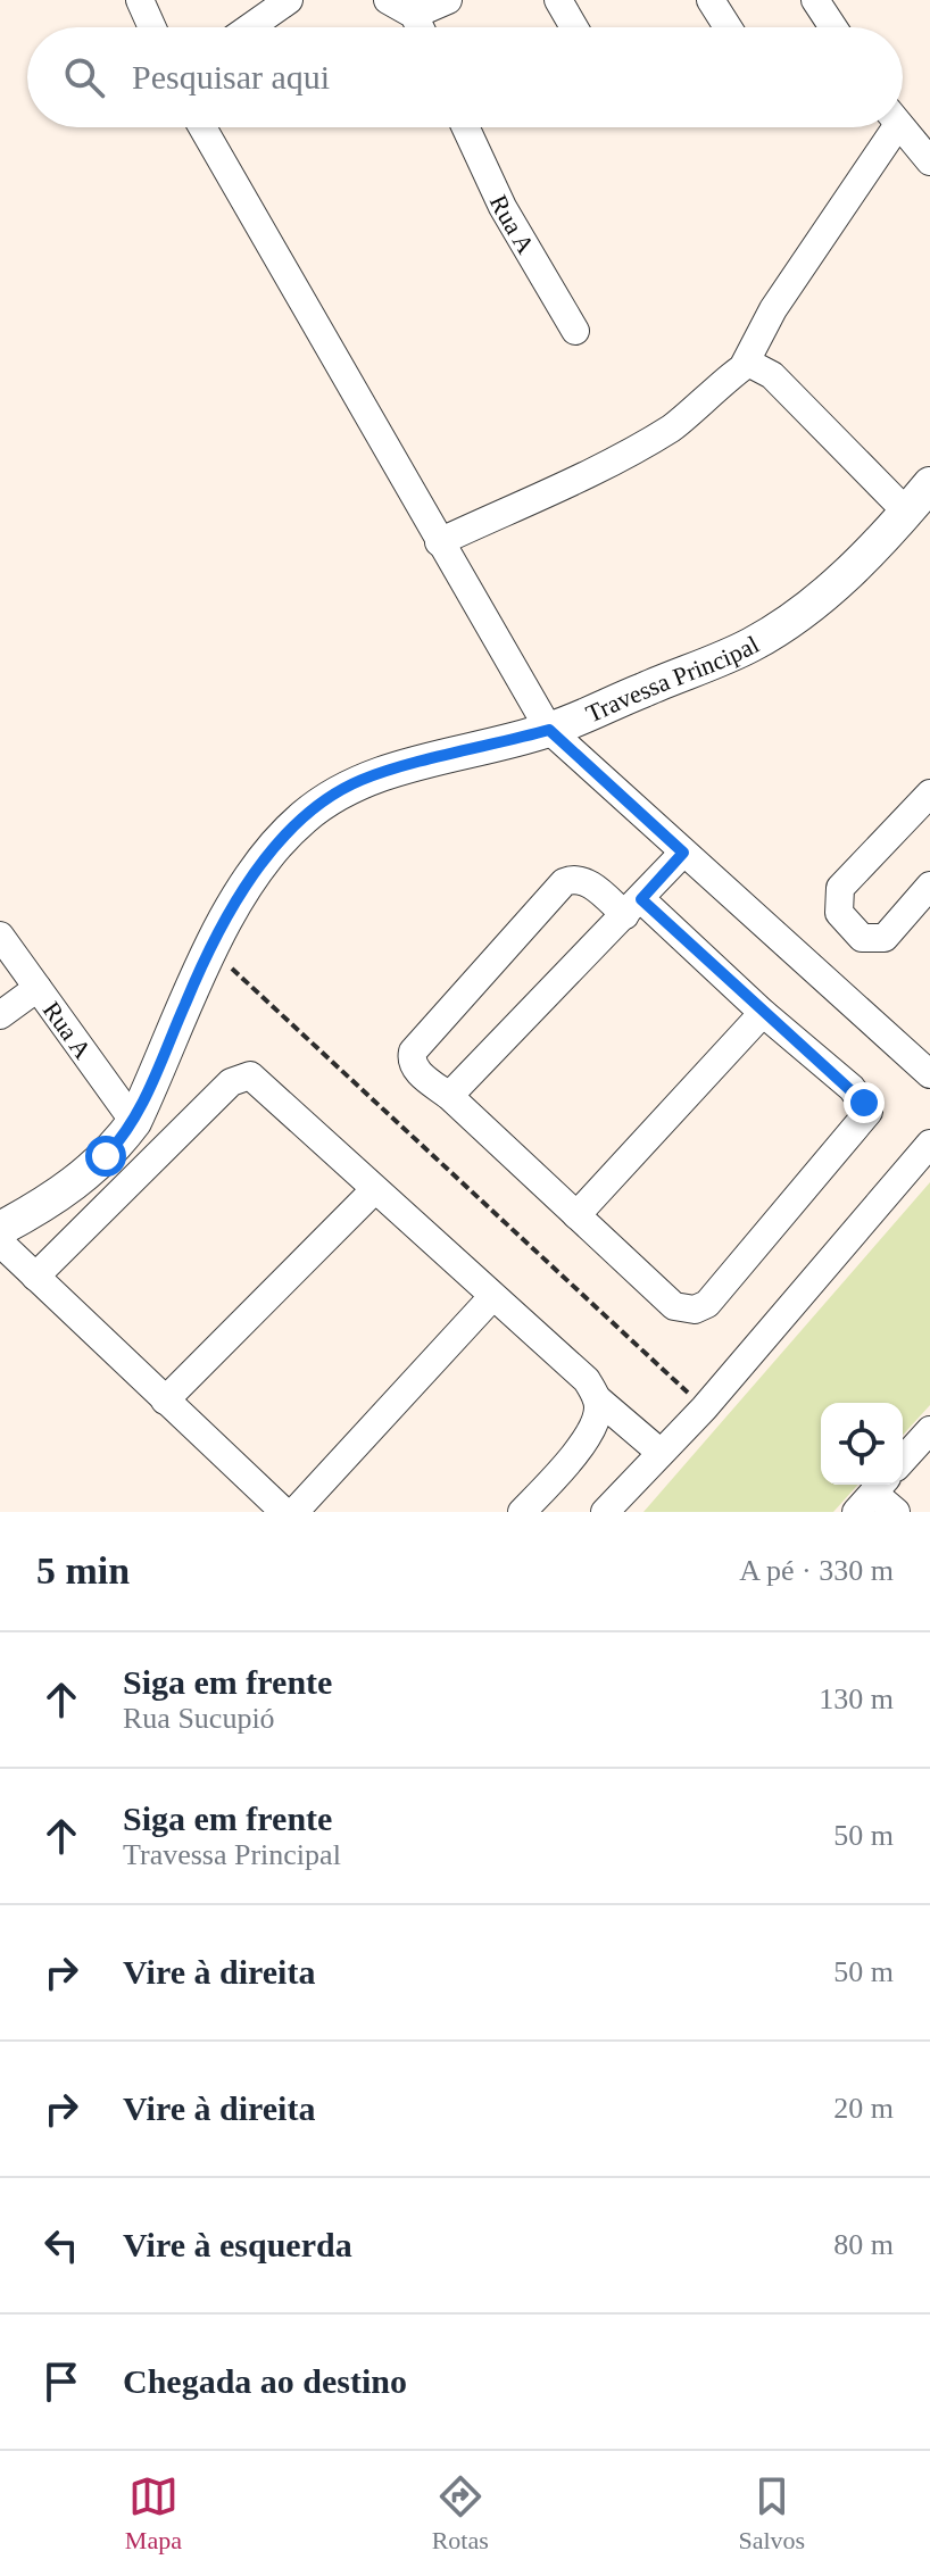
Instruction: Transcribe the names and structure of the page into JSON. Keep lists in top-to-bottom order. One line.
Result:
{"streets":{"street":["Rua A","Travessa Principal"]},"crossings":[["Rua A","Travessa Principal"]],"page":{"search":"Pesquisar aqui","heading":["5 min","A pé · 330 m"],"list":[["Siga em frente","Rua Sucupió","130 m"],["Siga em frente","Travessa Principal","50 m"],["Vire à direita","50 m"],["Vire à direita","20 m"],["Vire à esquerda","80 m"],"Chegada ao destino"],"nav":["Mapa","Rotas","Salvos"]}}
